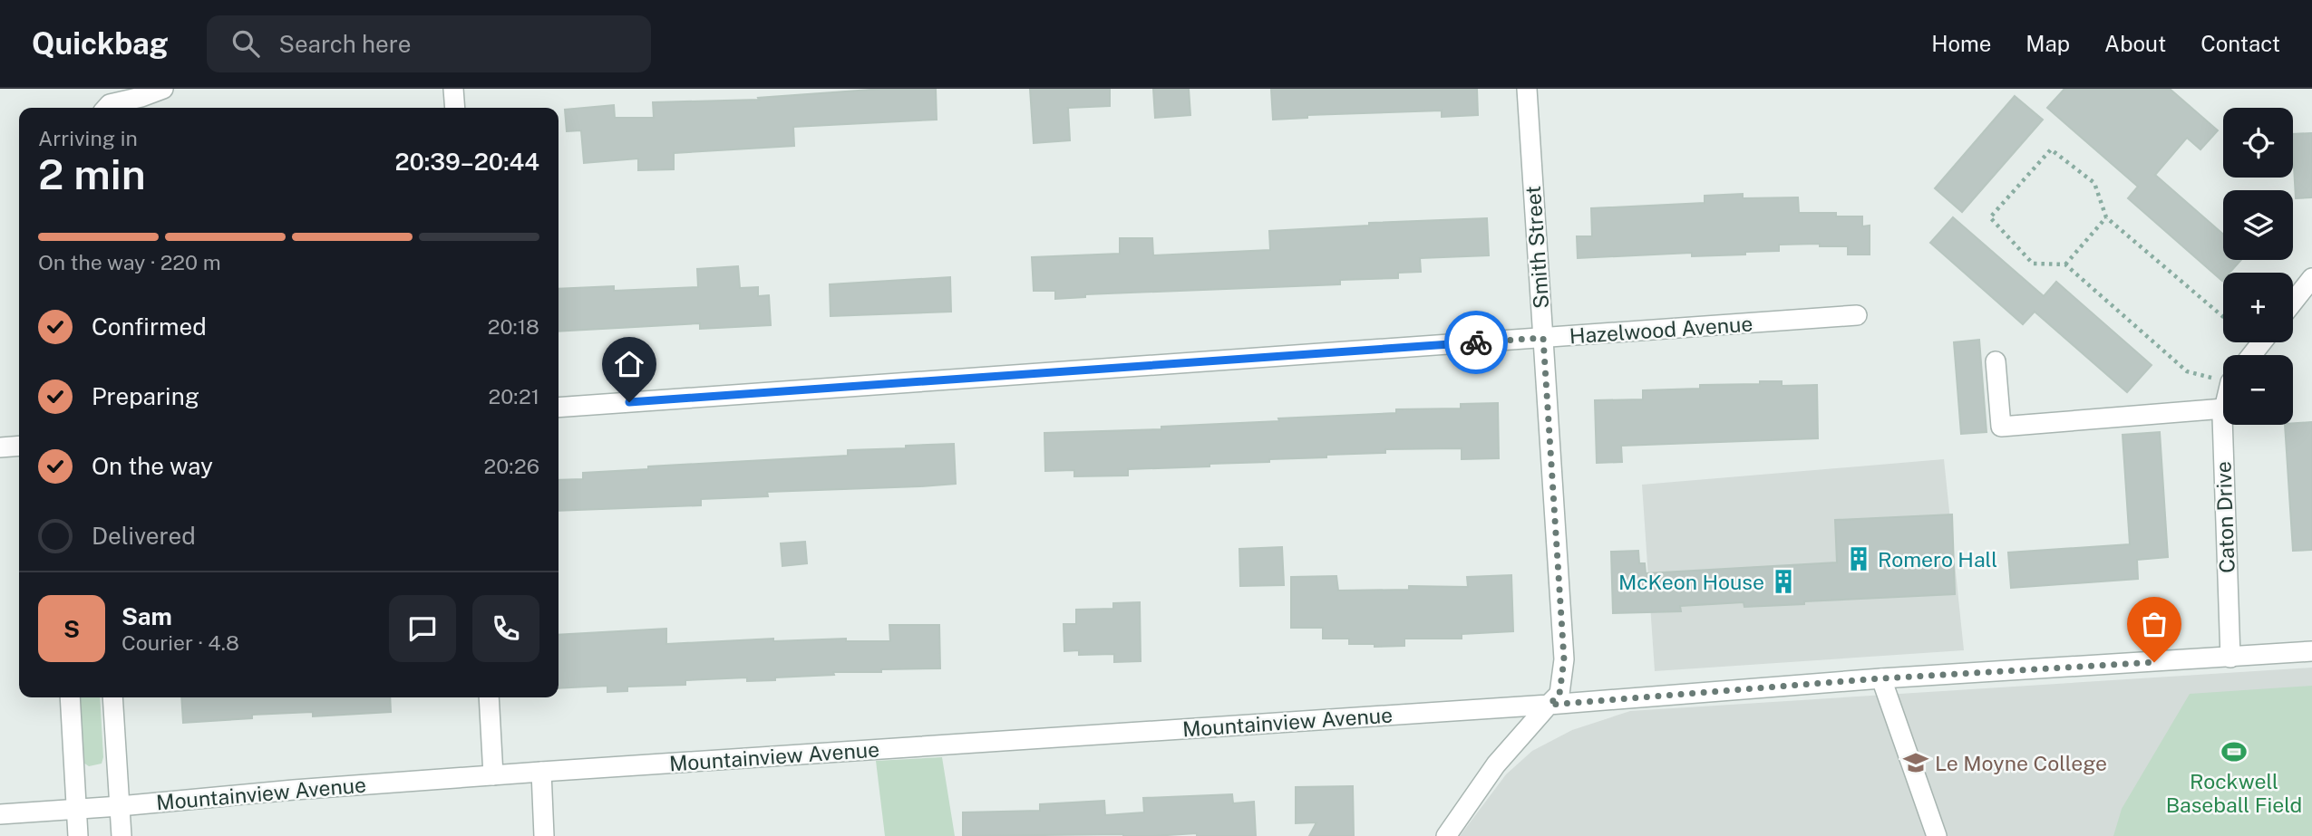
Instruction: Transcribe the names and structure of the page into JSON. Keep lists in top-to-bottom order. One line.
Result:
{"streets":{"street":["Smith Street","Hazelwood Avenue","Caton Drive","Mountainview Avenue"]},"crossings":[["Smith Street","Hazelwood Avenue"],["Smith Street","Mountainview Avenue"],["Caton Drive","Mountainview Avenue"]],"places":{"building":["Romero Hall","McKeon House"],"sports":["Rockwell Baseball Field"],"school or university":["Le Moyne College"]},"page":{"header":"Quickbag","search":"Search here","nav":["Home","Map","About","Contact"],"map_buttons":["+","−"],"heading":["2 min","Arriving in","20:39–20:44"],"panel":["Sam","Courier · 4.8"],"bar":"On the way · 220 m","list":[["Confirmed","20:18"],["Preparing","20:21"],["On the way","20:26"],"Delivered"],"round":"S"}}
